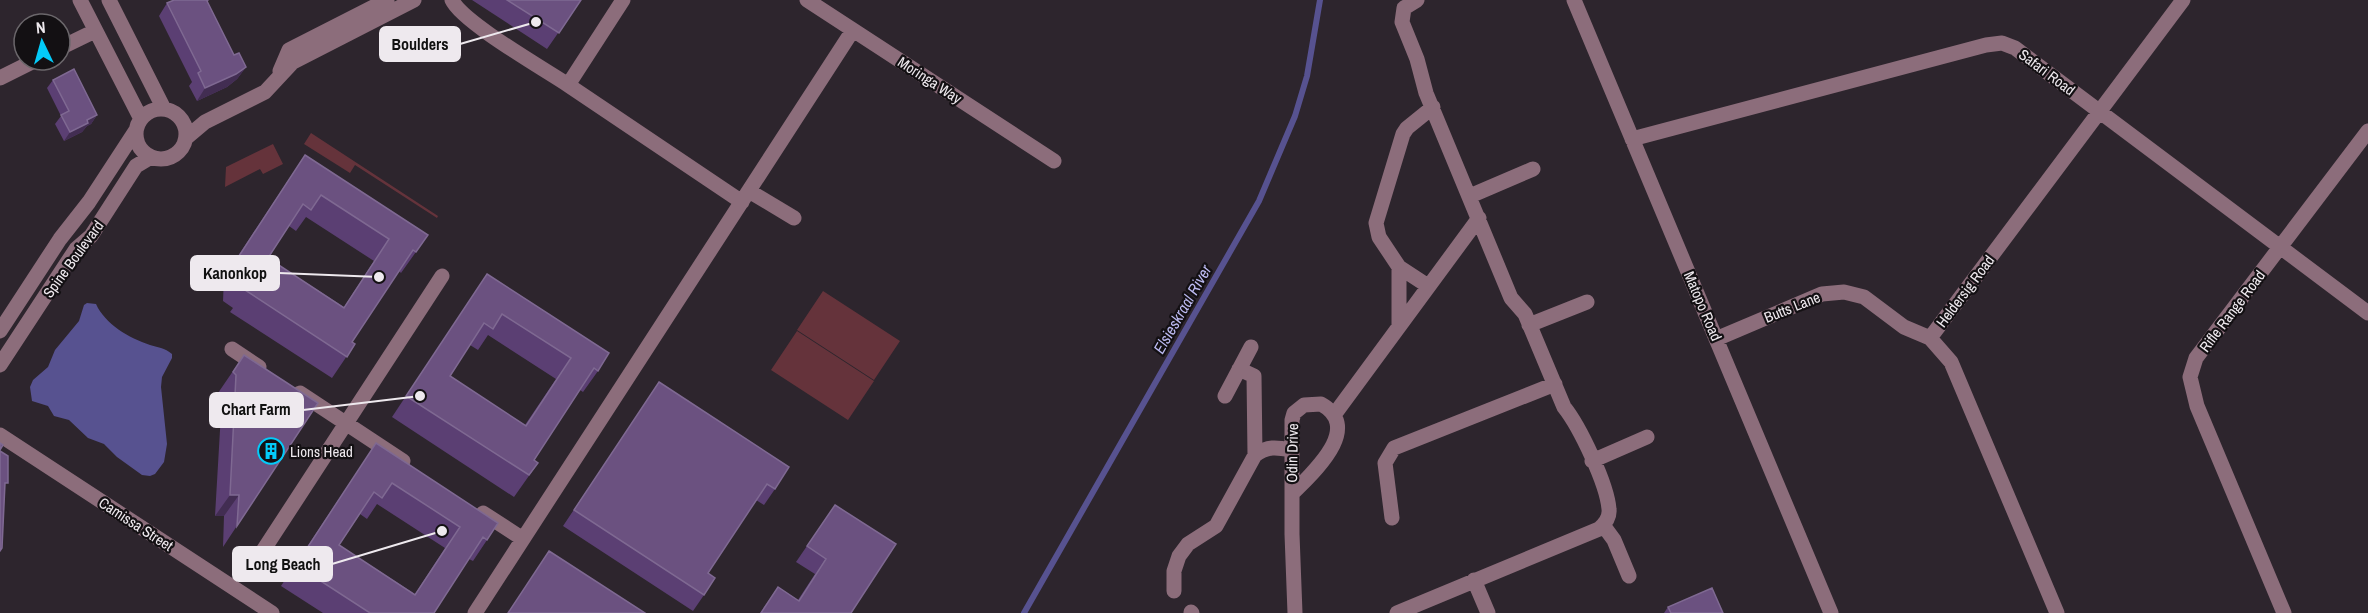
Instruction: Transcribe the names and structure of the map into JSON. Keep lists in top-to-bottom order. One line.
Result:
{"streets":{"street":["Safari Road","Moringa Way","Spine Boulevard","Heldersig Road","Matopo Road","Butts Lane","Rifle Range Road","Odin Drive","Camissa Street"]},"crossings":[["Safari Road","Heldersig Road"],["Safari Road","Matopo Road"],["Safari Road","Rifle Range Road"],["Heldersig Road","Butts Lane"],["Matopo Road","Butts Lane"]],"water":["Elsieskraal River"],"places":{"other":["Boulders","Kanonkop","Chart Farm","Long Beach"],"building":["Lions Head"]},"north":"top"}
